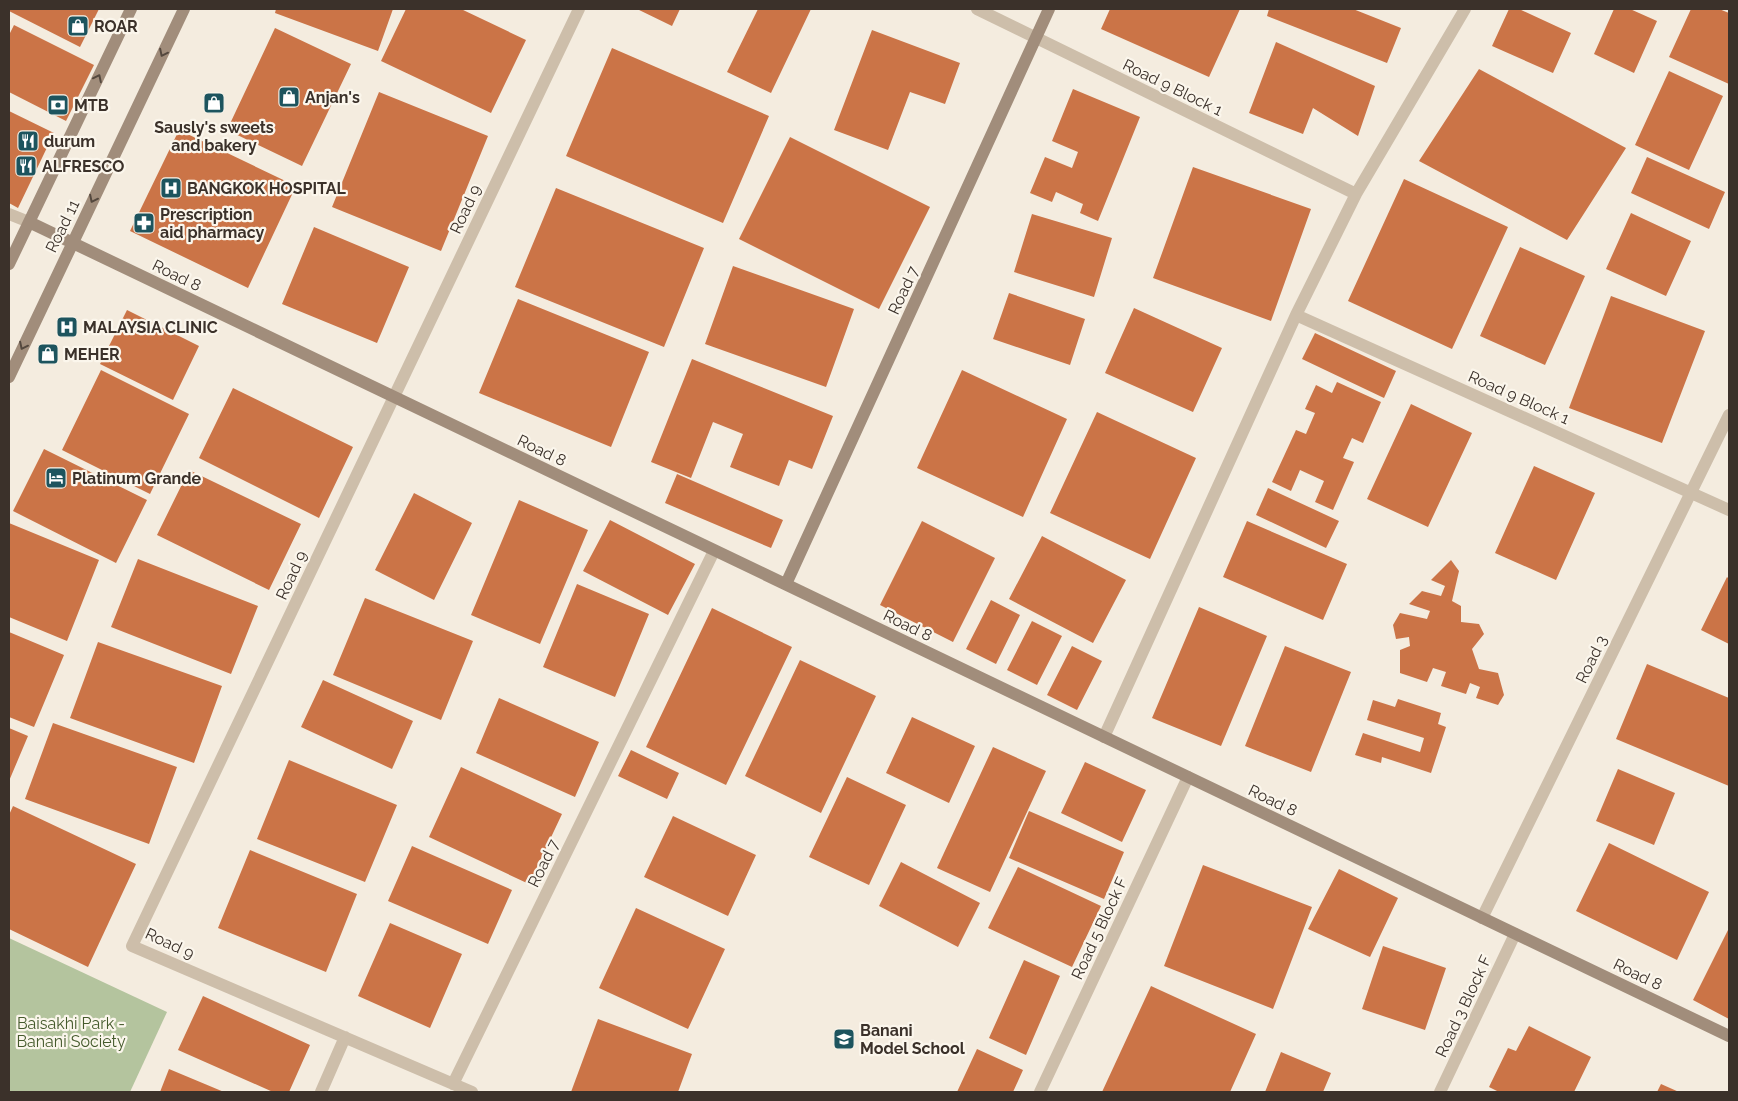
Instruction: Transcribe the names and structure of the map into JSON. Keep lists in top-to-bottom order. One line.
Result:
{"streets":{"street":["Road 9 Block 1","Road 9","Road 11","Road 8","Road 7","Road 3","Road 5 Block F","Road 3 Block F"]},"crossings":[["Road 9 Block 1","Road 7"],["Road 9 Block 1","Road 3"],["Road 9","Road 8"],["Road 11","Road 8"],["Road 8","Road 7"],["Road 8","Road 3"],["Road 8","Road 5 Block F"],["Road 8","Road 3 Block F"]],"parks":["Baisakhi Park - Banani Society"],"places":{"shop":["ROAR","Anjan's","Sausly's sweets and bakery","MEHER"],"bank":["MTB"],"restaurant":["durum","ALFRESCO"],"hospital":["BANGKOK HOSPITAL","MALAYSIA CLINIC"],"pharmacy":["Prescription aid pharmacy"],"hotel":["Platinum Grande"],"school or university":["Banani Model School"]}}
